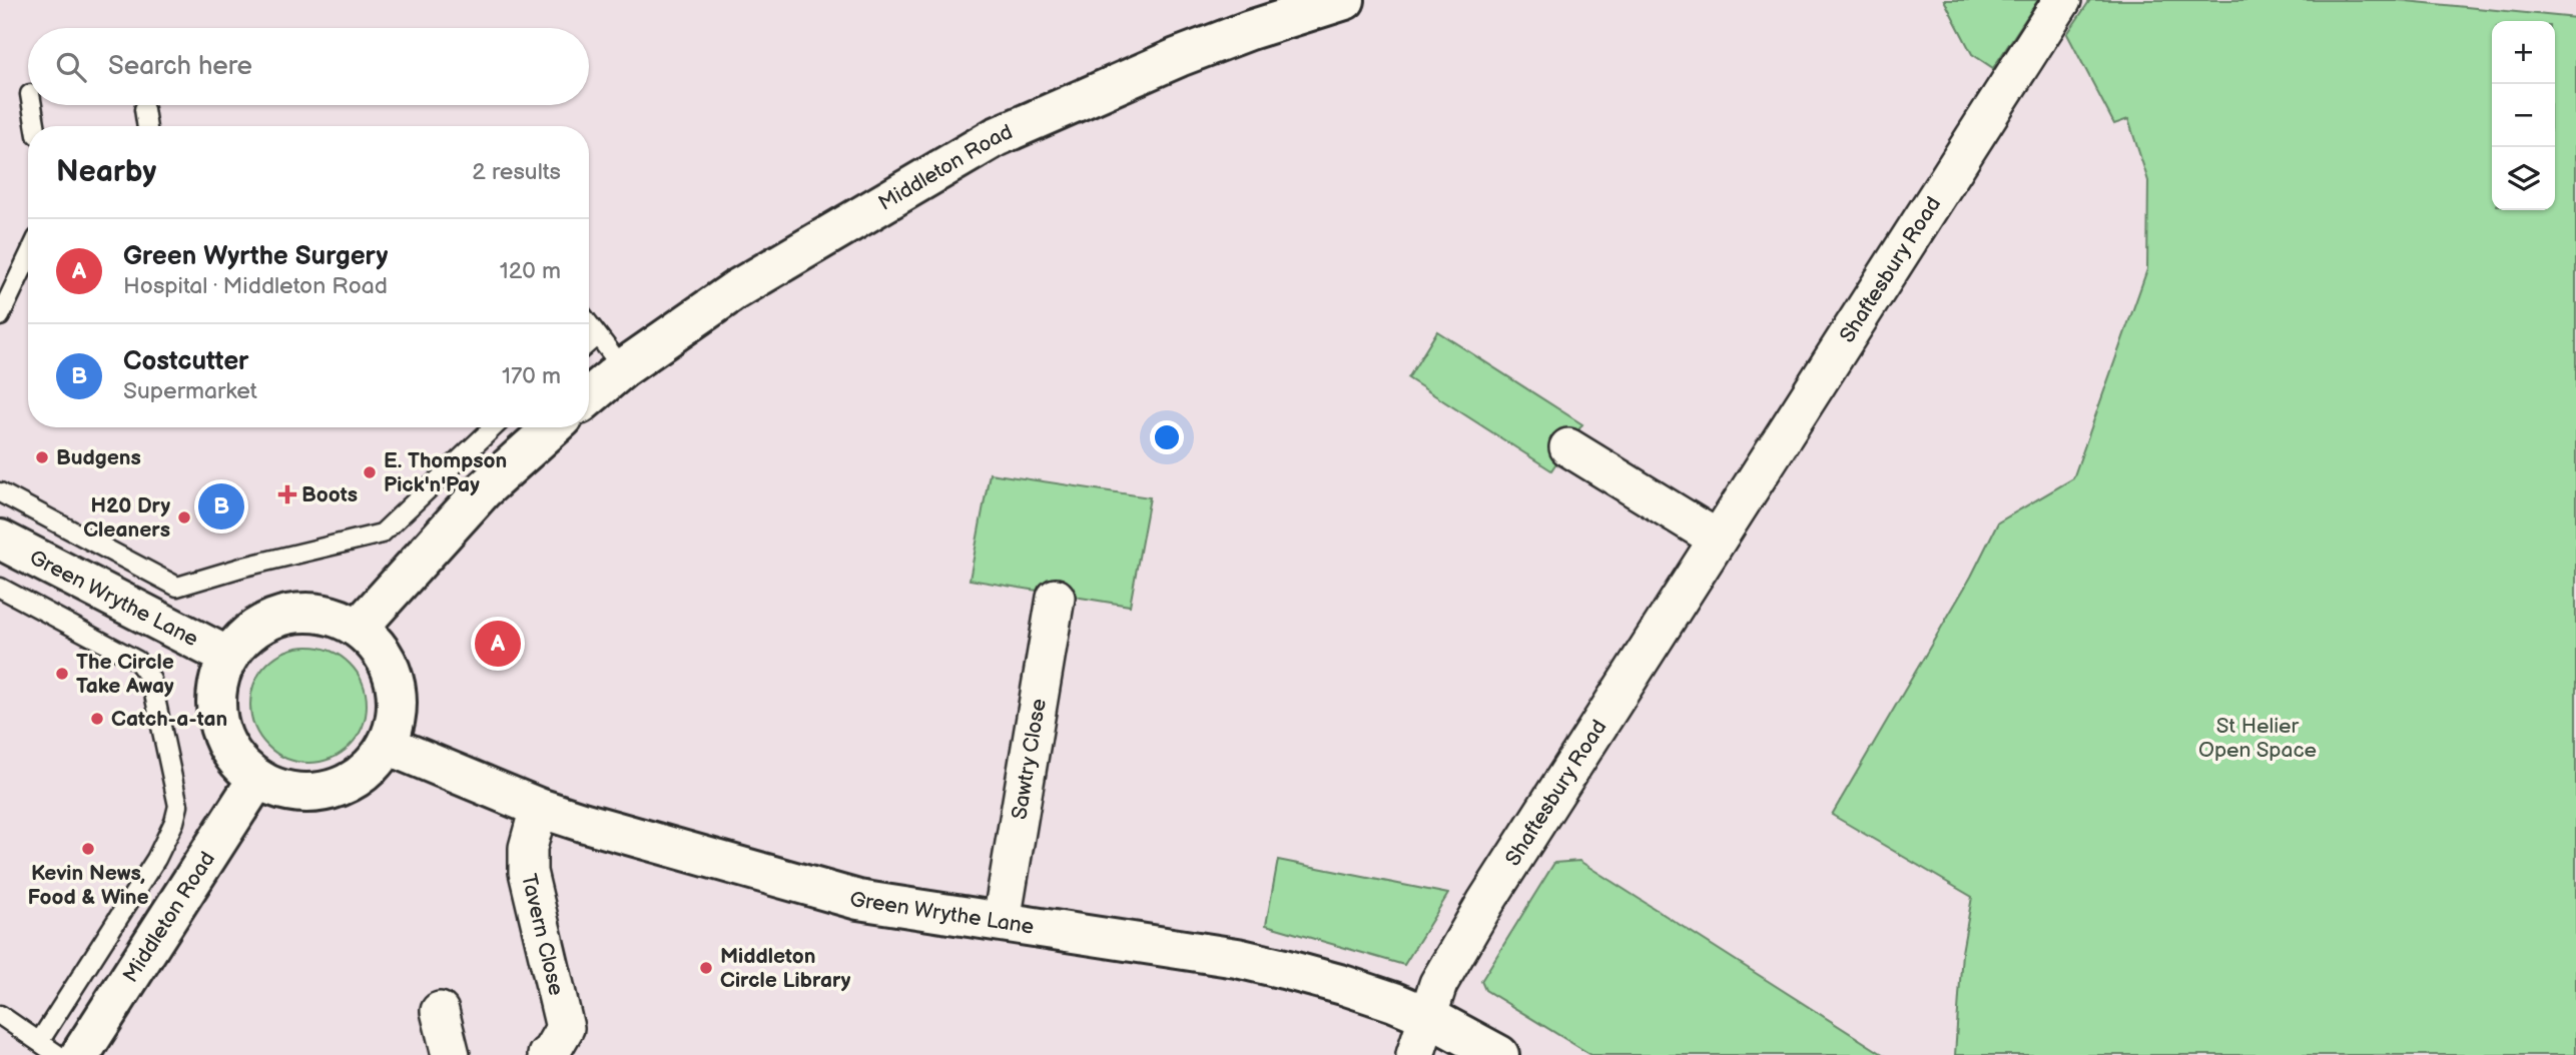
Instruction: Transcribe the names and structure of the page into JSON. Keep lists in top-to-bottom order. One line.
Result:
{"streets":{"street":["Middleton Road","Shaftesbury Road","Green Wrythe Lane","Sawtry Close","Tavern Close"]},"crossings":[["Middleton Road","Green Wrythe Lane"],["Shaftesbury Road","Green Wrythe Lane"],["Green Wrythe Lane","Sawtry Close"],["Green Wrythe Lane","Tavern Close"]],"parks":["St Helier Open Space"],"places":{"other":["Budgens","E. Thompson Pick'n'Pay","H20 Dry Cleaners","The Circle Take Away","Catch-a-tan","Kevin News, Food & Wine","Middleton Circle Library"],"health":["Boots"]},"page":{"map_buttons":["+","−"],"search":"Search here","heading":["Nearby","2 results"],"list":[{"mark":"A","name":"Green Wyrthe Surgery","note":"Hospital · Middleton Road","value":"120 m"},{"mark":"B","name":"Costcutter","note":"Supermarket","value":"170 m"}],"pins":["B","A"]}}
